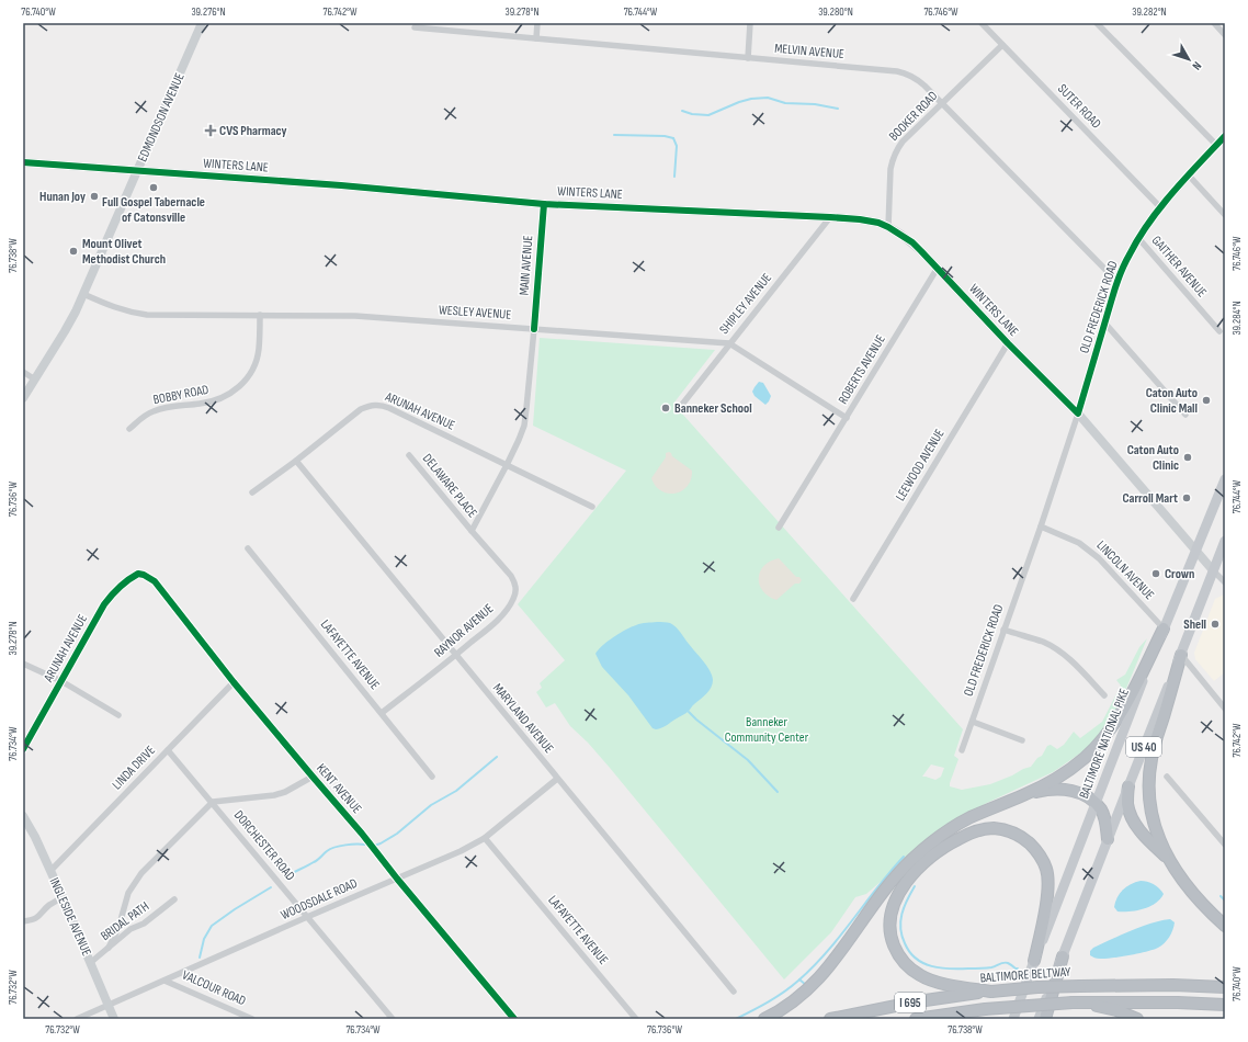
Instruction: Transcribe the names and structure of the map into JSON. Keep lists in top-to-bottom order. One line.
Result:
{"streets":{"highway":["BALTIMORE BELTWAY","I 695"],"main road":["BALTIMORE NATIONAL PIKE","US 40"],"street":["MELVIN AVENUE","SUTER ROAD","BOOKER ROAD","EDMONDSON AVENUE","WINTERS LANE","MAIN AVENUE","GAITHER AVENUE","SHIPLEY AVENUE","OLD FREDERICK ROAD","WESLEY AVENUE","ROBERTS AVENUE","BOBBY ROAD","ARUNAH AVENUE","LEEWOOD AVENUE","DELAWARE PLACE","LINCOLN AVENUE","RAYNOR AVENUE","LAFAYETTE AVENUE","MARYLAND AVENUE","LINDA DRIVE","KENT AVENUE","DORCHESTER ROAD","WOODSDALE ROAD","INGLESIDE AVENUE","BRIDAL PATH","VALCOUR ROAD"]},"crossings":[["MELVIN AVENUE","BOOKER ROAD"],["MELVIN AVENUE","OLD FREDERICK ROAD"],["SUTER ROAD","BOOKER ROAD"],["SUTER ROAD","OLD FREDERICK ROAD"],["BOOKER ROAD","WINTERS LANE"],["EDMONDSON AVENUE","WINTERS LANE"],["EDMONDSON AVENUE","WESLEY AVENUE"],["WINTERS LANE","MAIN AVENUE"],["WINTERS LANE","SHIPLEY AVENUE"],["WINTERS LANE","OLD FREDERICK ROAD"],["WINTERS LANE","ROBERTS AVENUE"],["WINTERS LANE","LEEWOOD AVENUE"],["WINTERS LANE","BALTIMORE NATIONAL PIKE"],["WINTERS LANE","US 40"],["MAIN AVENUE","WESLEY AVENUE"],["MAIN AVENUE","ARUNAH AVENUE"],["MAIN AVENUE","DELAWARE PLACE"],["MAIN AVENUE","RAYNOR AVENUE"],["GAITHER AVENUE","OLD FREDERICK ROAD"],["SHIPLEY AVENUE","WESLEY AVENUE"],["OLD FREDERICK ROAD","LINCOLN AVENUE"],["WESLEY AVENUE","ROBERTS AVENUE"],["WESLEY AVENUE","BOBBY ROAD"],["ARUNAH AVENUE","MARYLAND AVENUE"],["ARUNAH AVENUE","KENT AVENUE"],["DELAWARE PLACE","RAYNOR AVENUE"],["LINCOLN AVENUE","BALTIMORE NATIONAL PIKE"],["RAYNOR AVENUE","LAFAYETTE AVENUE"],["RAYNOR AVENUE","MARYLAND AVENUE"],["LAFAYETTE AVENUE","WOODSDALE ROAD"],["MARYLAND AVENUE","WOODSDALE ROAD"],["LINDA DRIVE","KENT AVENUE"],["LINDA DRIVE","DORCHESTER ROAD"],["LINDA DRIVE","INGLESIDE AVENUE"],["KENT AVENUE","WOODSDALE ROAD"],["DORCHESTER ROAD","WOODSDALE ROAD"],["WOODSDALE ROAD","INGLESIDE AVENUE"],["WOODSDALE ROAD","VALCOUR ROAD"],["INGLESIDE AVENUE","BRIDAL PATH"]],"parks":["Banneker Community Center"],"places":{"health":["CVS Pharmacy"],"other":["Full Gospel Tabernacle of Catonsville","Hunan Joy","Mount Olivet Methodist Church","Caton Auto Clinic Mall","Banneker School","Caton Auto Clinic","Carroll Mart","Crown","Shell"]},"north":"bottom right","coordinates":["76.740°W","39.276°N","76.742°W","39.278°N","76.744°W","39.280°N","76.746°W","39.282°N","76.738°W","39.284°N","76.736°W","76.734°W","76.732°W"]}
